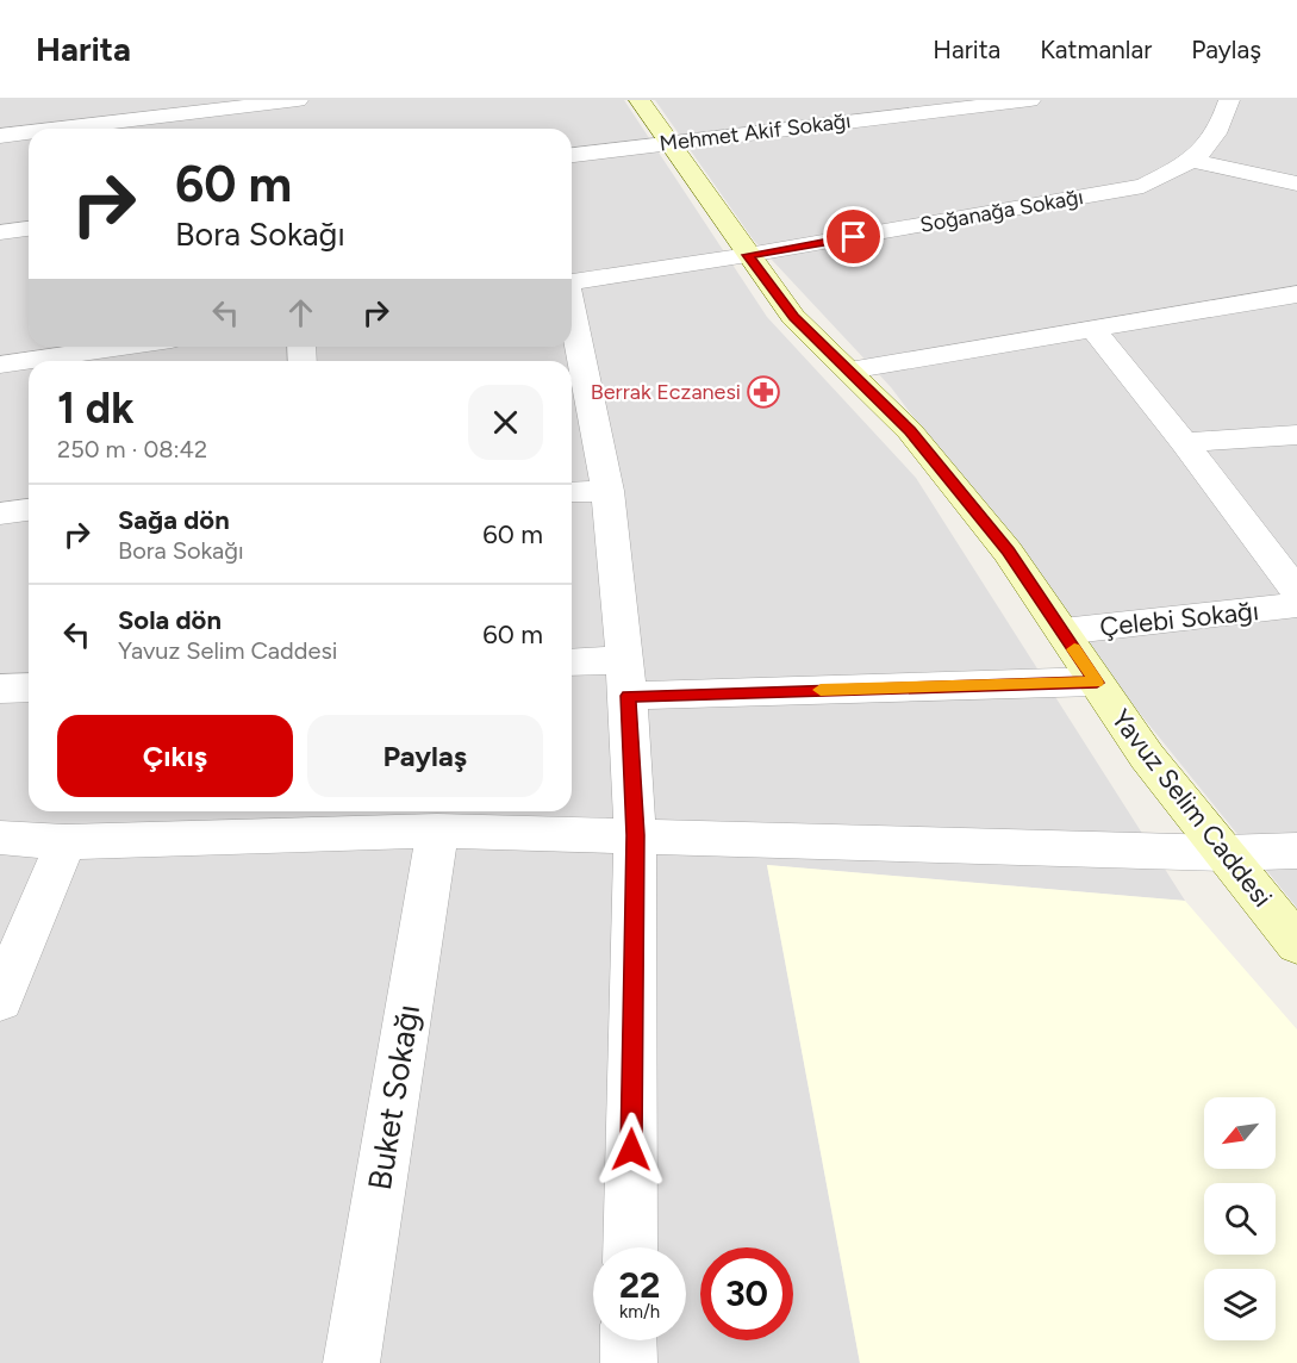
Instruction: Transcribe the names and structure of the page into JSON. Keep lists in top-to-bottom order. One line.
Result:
{"streets":{"street":["Mehmet Akif Sokağı","Soğanağa Sokağı","Çelebi Sokağı","Yavuz Selim Caddesi","Buket Sokağı"]},"crossings":[["Mehmet Akif Sokağı","Yavuz Selim Caddesi"],["Soğanağa Sokağı","Yavuz Selim Caddesi"],["Çelebi Sokağı","Yavuz Selim Caddesi"]],"places":{"pharmacy":["Berrak Eczanesi"]},"north":"bottom left","page":{"header":"Harita","nav":["Harita","Katmanlar","Paylaş"],"turn":["60 m","Bora Sokağı"],"heading":["1 dk","250 m · 08:42"],"list":[{"name":"Sağa dön","note":"Bora Sokağı","value":"60 m"},{"name":"Sola dön","note":"Yavuz Selim Caddesi","value":"60 m"}],"buttons":["Çıkış","Paylaş"],"speed":"22 km/h","limit":"30"}}
